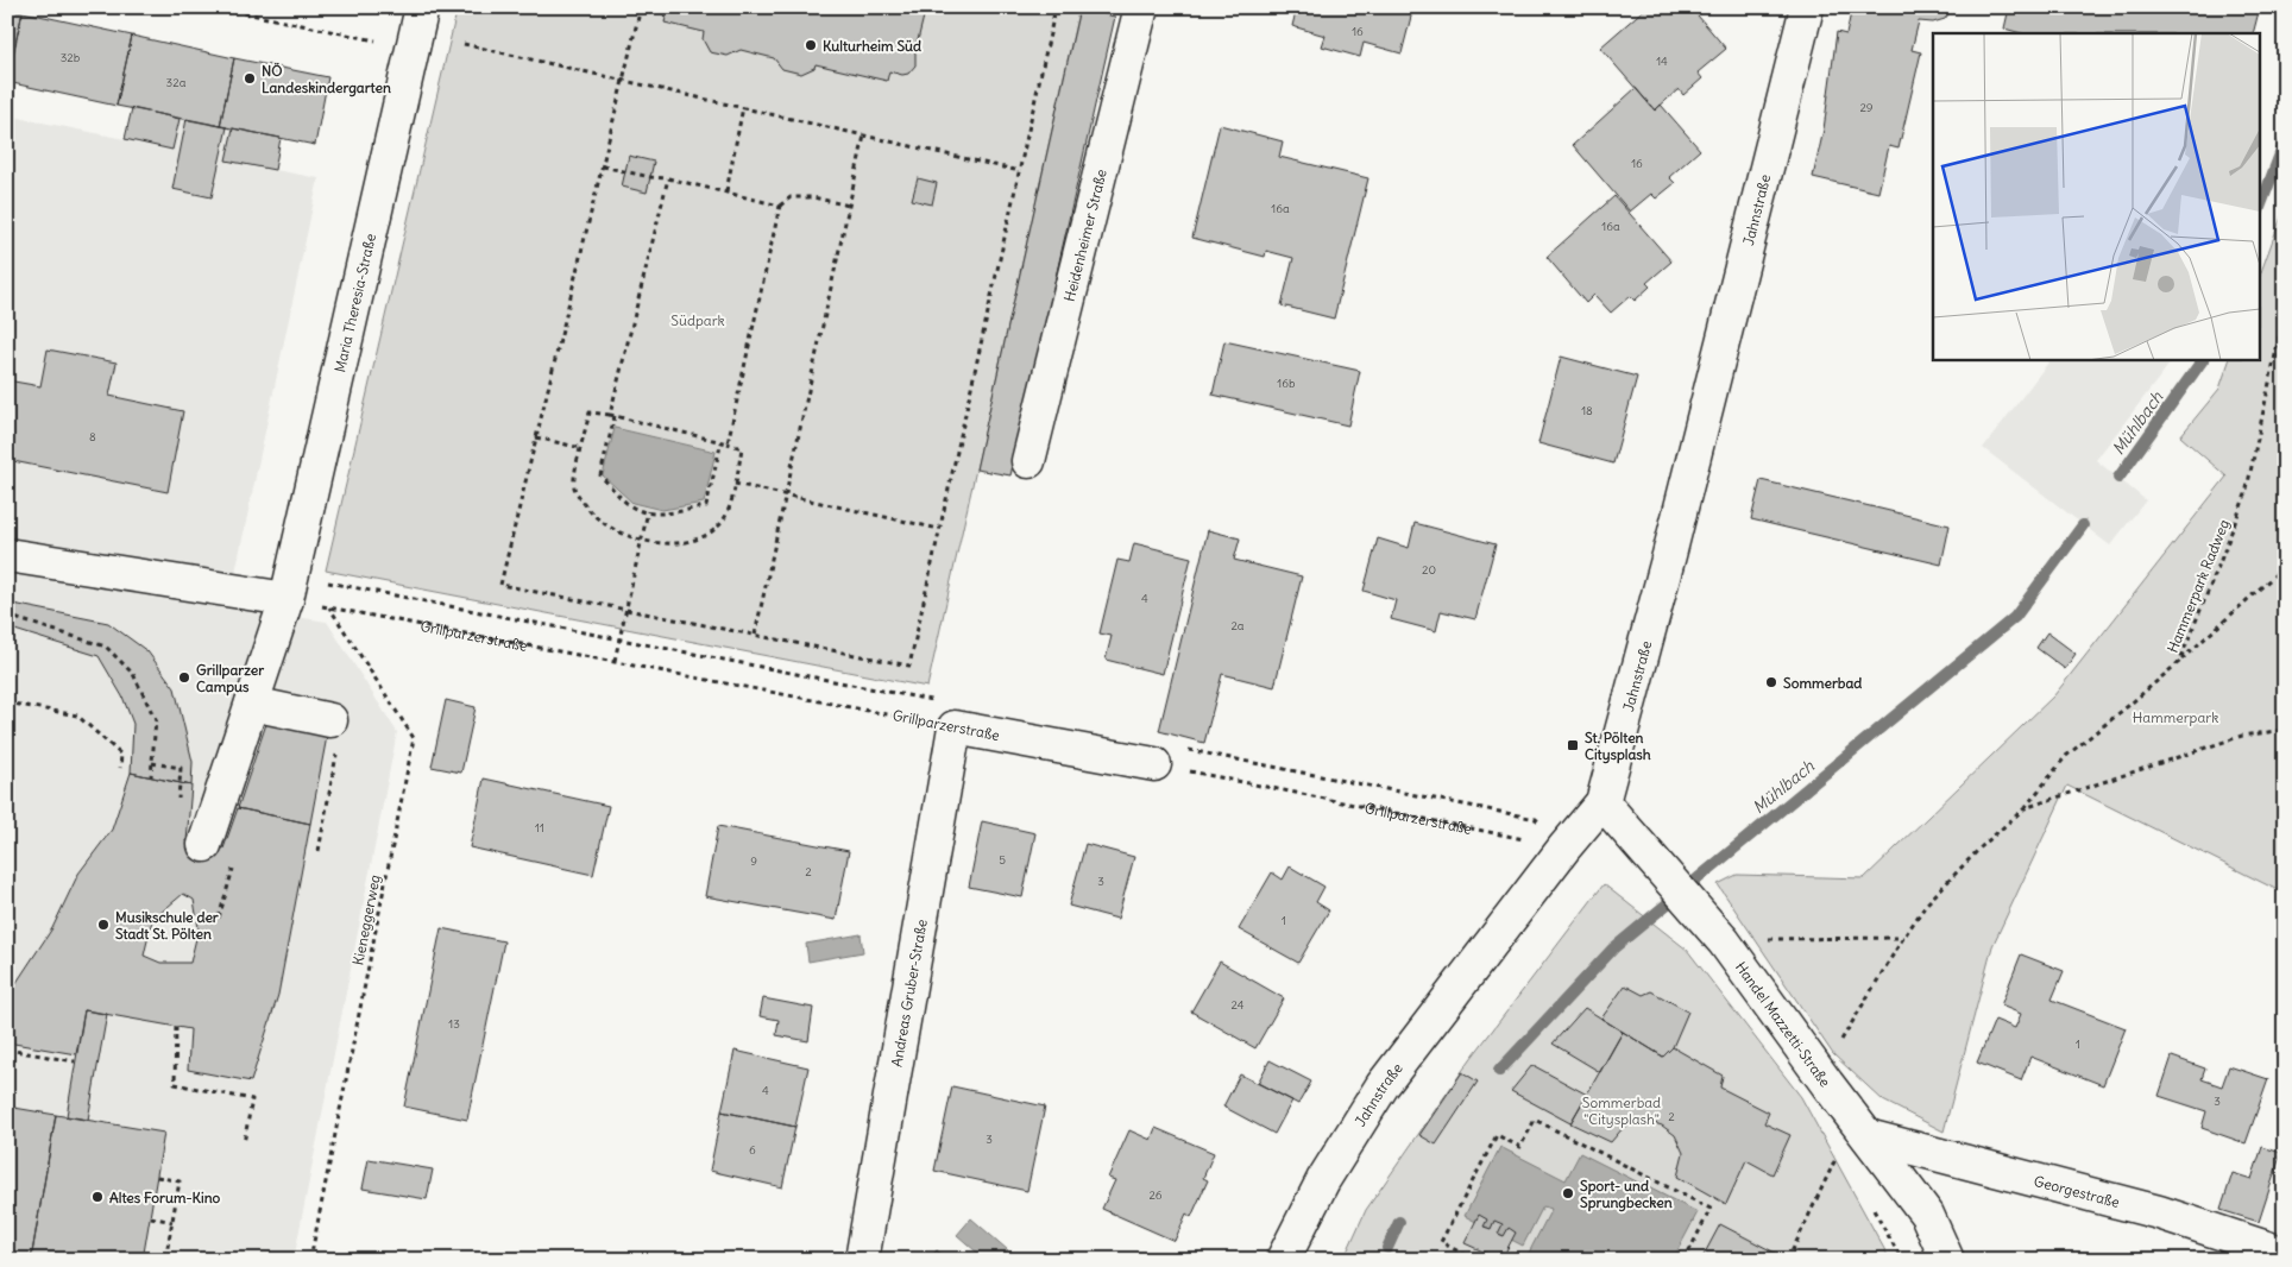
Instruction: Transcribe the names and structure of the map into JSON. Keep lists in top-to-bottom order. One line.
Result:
{"streets":{"street":["Jahnstraße","Heidenheimer Straße","Maria Theresia-Straße","Grillparzerstraße","Andreas Gruber-Straße","Handel Mazzetti-Straße","Georgestraße"],"path":["Hammerpark Radweg","Kieneggerweg"]},"crossings":[["Jahnstraße","Grillparzerstraße"],["Jahnstraße","Handel Mazzetti-Straße"],["Grillparzerstraße","Kieneggerweg"],["Grillparzerstraße","Andreas Gruber-Straße"],["Handel Mazzetti-Straße","Georgestraße"]],"water":["Mühlbach"],"parks":["Südpark","Hammerpark","Sommerbad \"Citysplash\""],"places":{"other":["Kulturheim Süd","NÖ Landeskindergarten","Grillparzer Campus","Sommerbad","Musikschule der Stadt St. Pölten","Sport- und Sprungbecken","Altes Forum-Kino"],"transit":["St. Pölten Citysplash"]},"house_numbers":["16","32b","14","32a","29","16","16a","16a","16b","18","8","20","4","2a","11","5","9","2","3","1","24","13","1","4","3","2","3","6","26"]}
